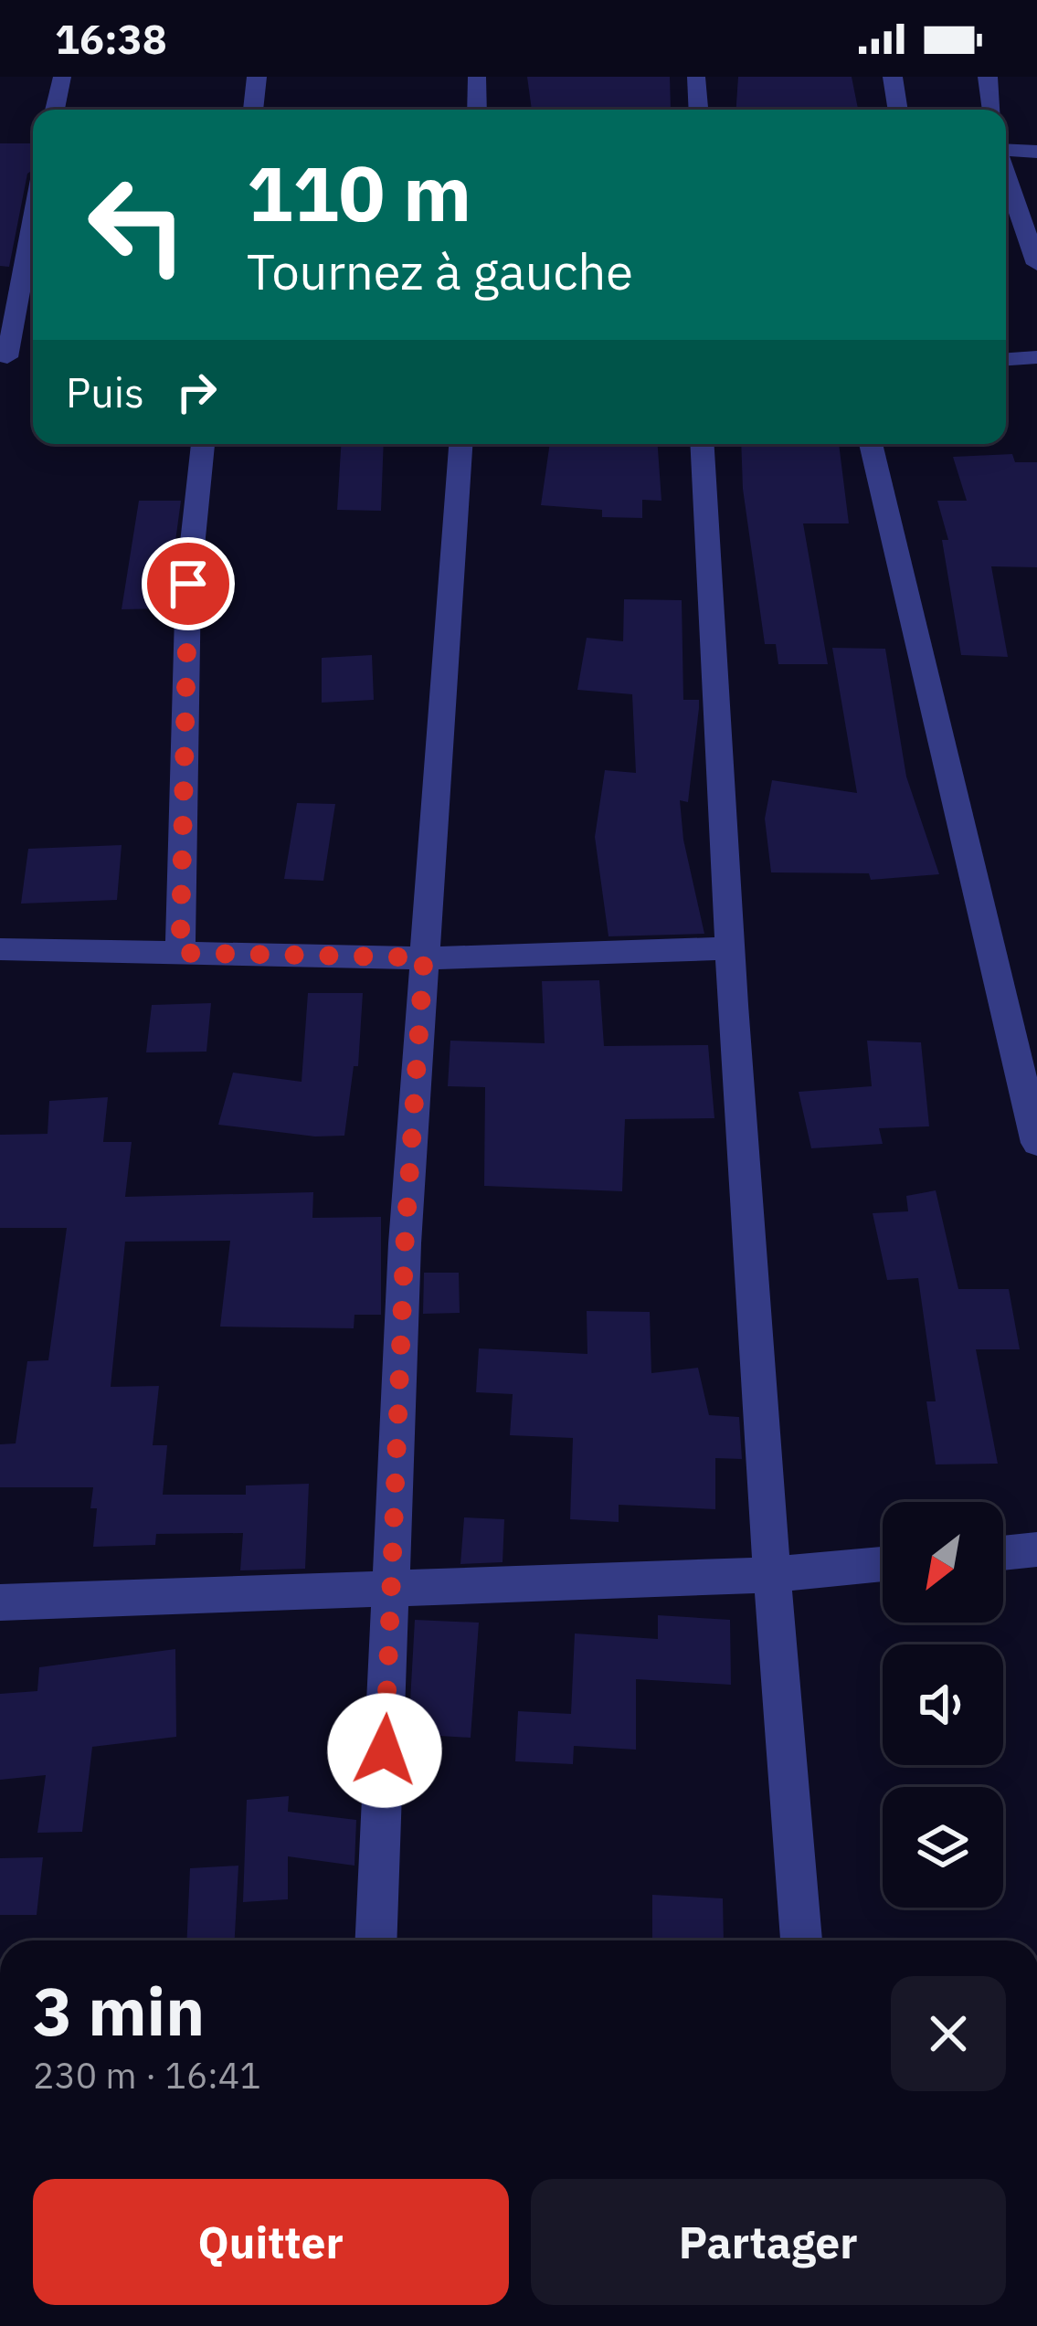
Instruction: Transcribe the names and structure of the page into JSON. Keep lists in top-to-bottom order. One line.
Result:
{"north":"bottom left","page":{"status":"16:38","turn":["110 m","Tournez à gauche"],"then":"Puis","heading":["3 min","230 m · 16:41"],"buttons":["Quitter","Partager"]}}
